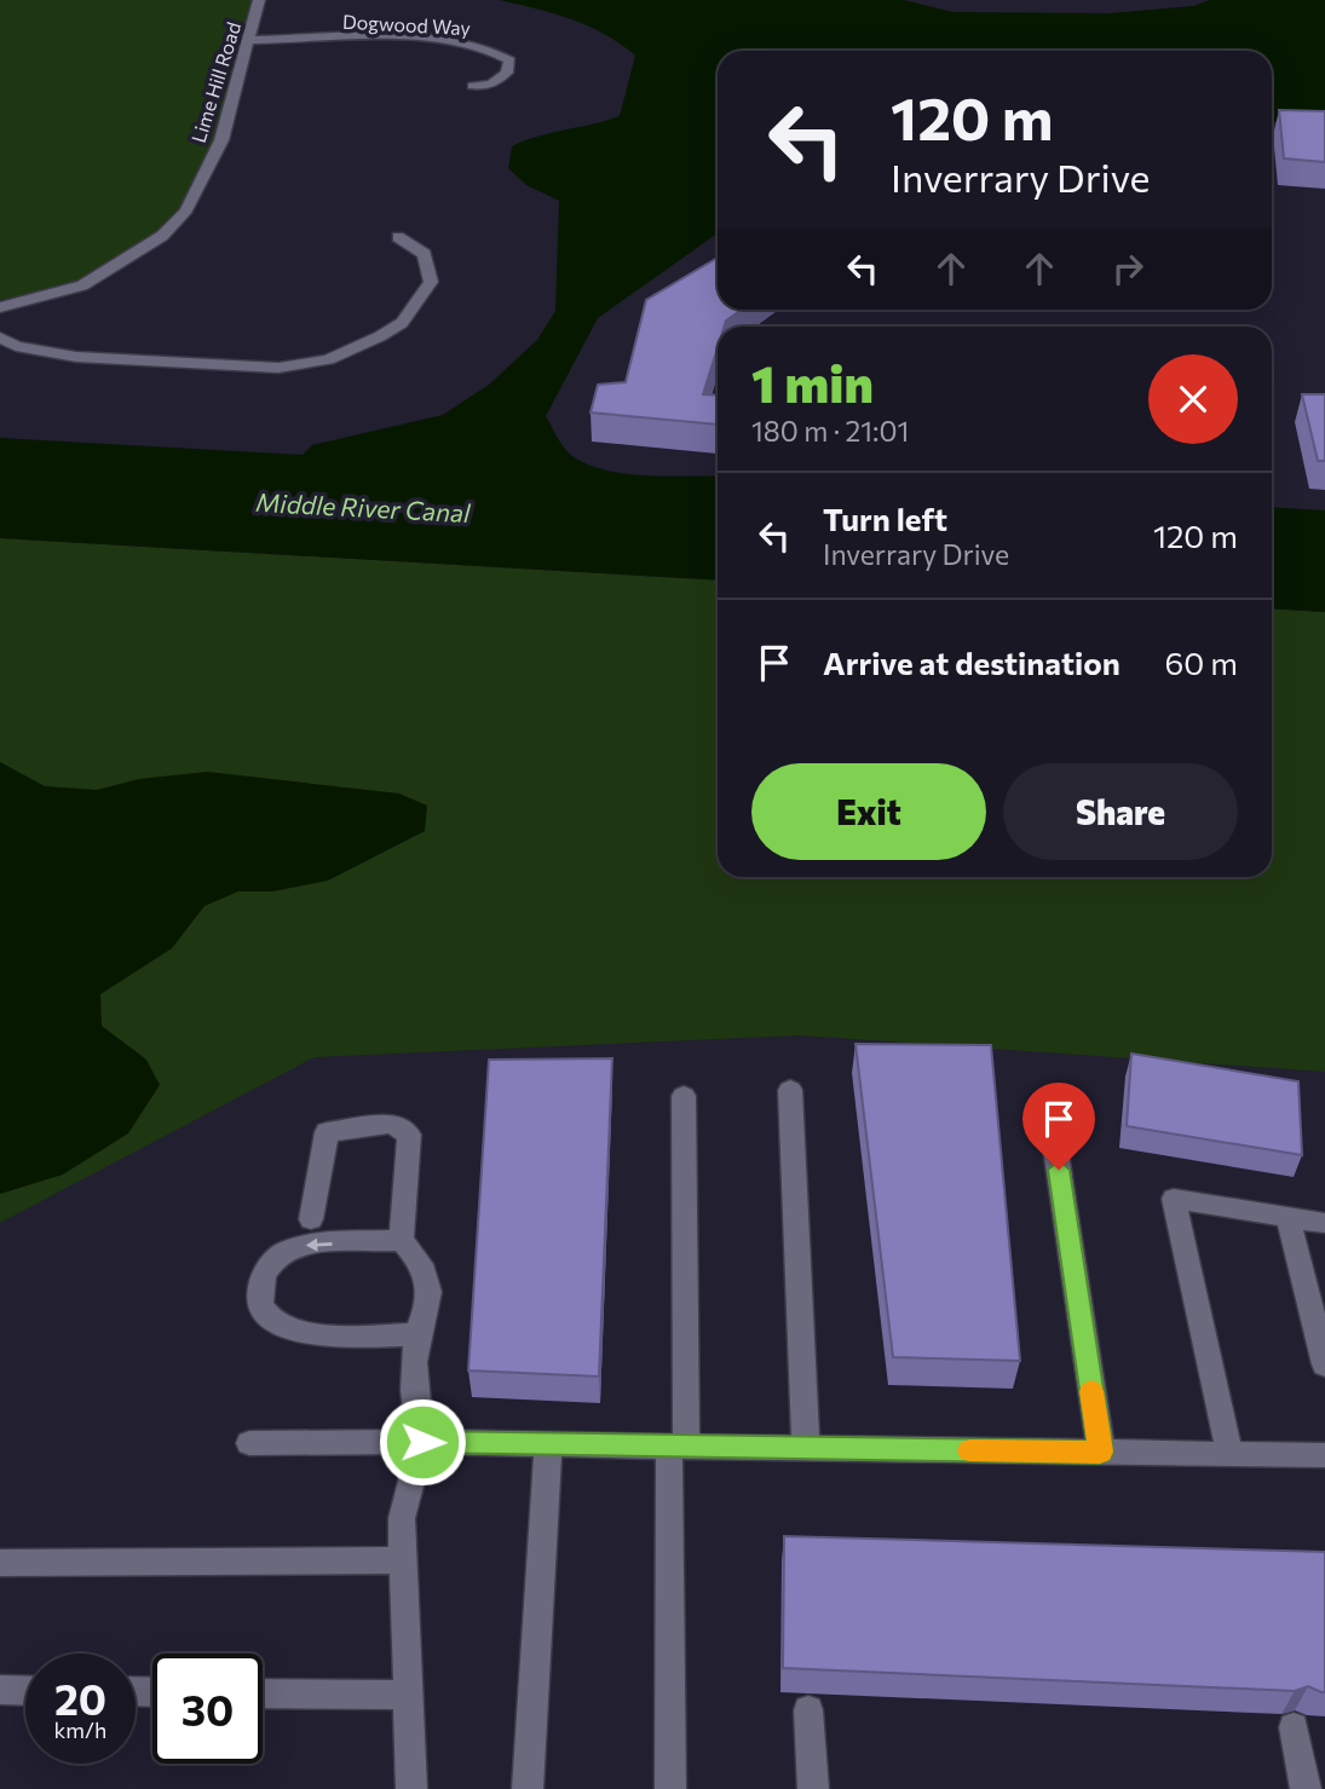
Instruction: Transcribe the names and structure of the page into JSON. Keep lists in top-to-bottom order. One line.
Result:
{"streets":{"street":["Dogwood Way","Lime Hill Road"]},"crossings":[["Dogwood Way","Lime Hill Road"]],"water":["Middle River Canal"],"page":{"turn":["120 m","Inverrary Drive"],"heading":["1 min","180 m · 21:01"],"list":[{"name":"Turn left","note":"Inverrary Drive","value":"120 m"},{"name":"Arrive at destination","value":"60 m"}],"buttons":["Exit","Share"],"speed":"20 km/h","limit":"30"}}
